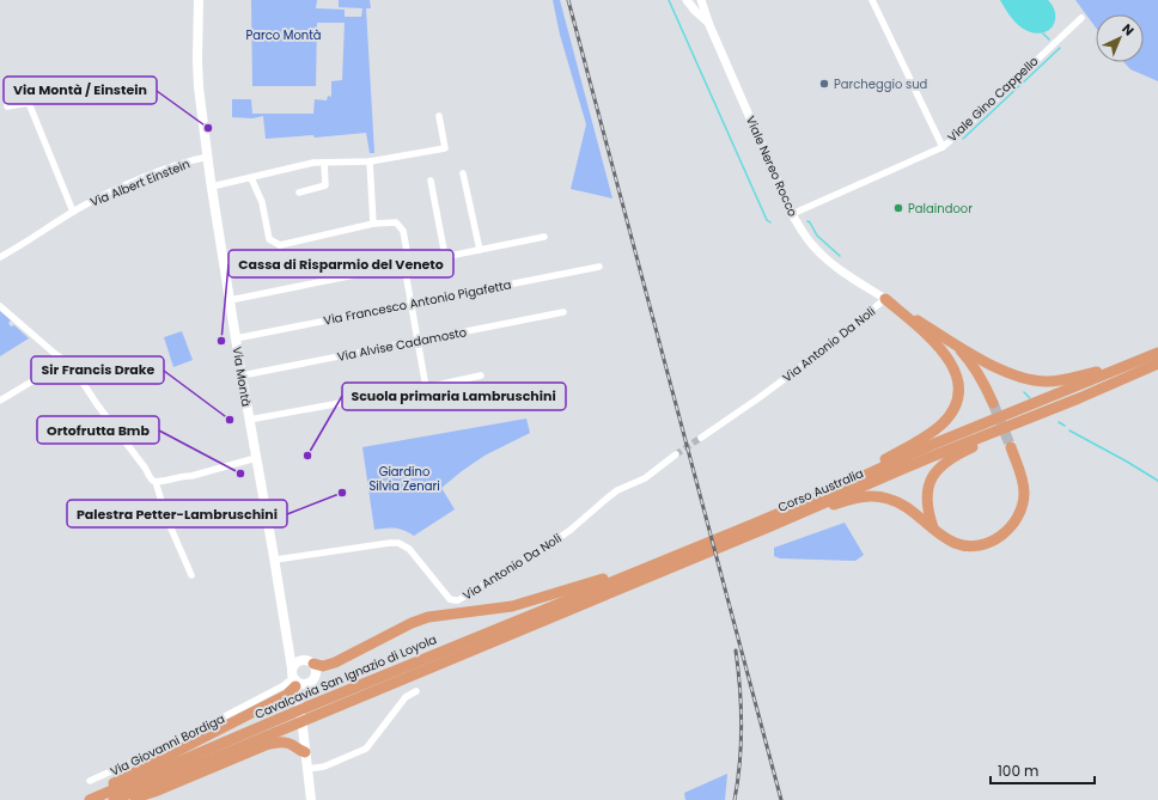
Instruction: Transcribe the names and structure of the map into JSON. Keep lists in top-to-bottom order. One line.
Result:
{"streets":{"highway":["Corso Australia","Cavalcavia San Ignazio di Loyola"],"main road":["Via Montà"],"street":["Viale Gino Cappello","Viale Nereo Rocco","Via Albert Einstein","Via Francesco Antonio Pigafetta","Via Alvise Cadamosto","Via Antonio Da Noli","Via Giovanni Bordiga"]},"crossings":[["Viale Gino Cappello","Viale Nereo Rocco"],["Viale Nereo Rocco","Via Antonio Da Noli"],["Via Albert Einstein","Via Montà"],["Via Francesco Antonio Pigafetta","Via Montà"],["Via Alvise Cadamosto","Via Montà"],["Via Antonio Da Noli","Via Montà"],["Via Montà","Cavalcavia San Ignazio di Loyola"],["Corso Australia","Cavalcavia San Ignazio di Loyola"]],"parks":["Parco Montà","Giardino Silvia Zenari"],"places":["Parcheggio sud","Via Montà / Einstein","Palaindoor","Cassa di Risparmio del Veneto","Sir Francis Drake","Scuola primaria Lambruschini","Ortofrutta Bmb","Palestra Petter-Lambruschini"],"scale_bar":"100 m","north":"top right"}
